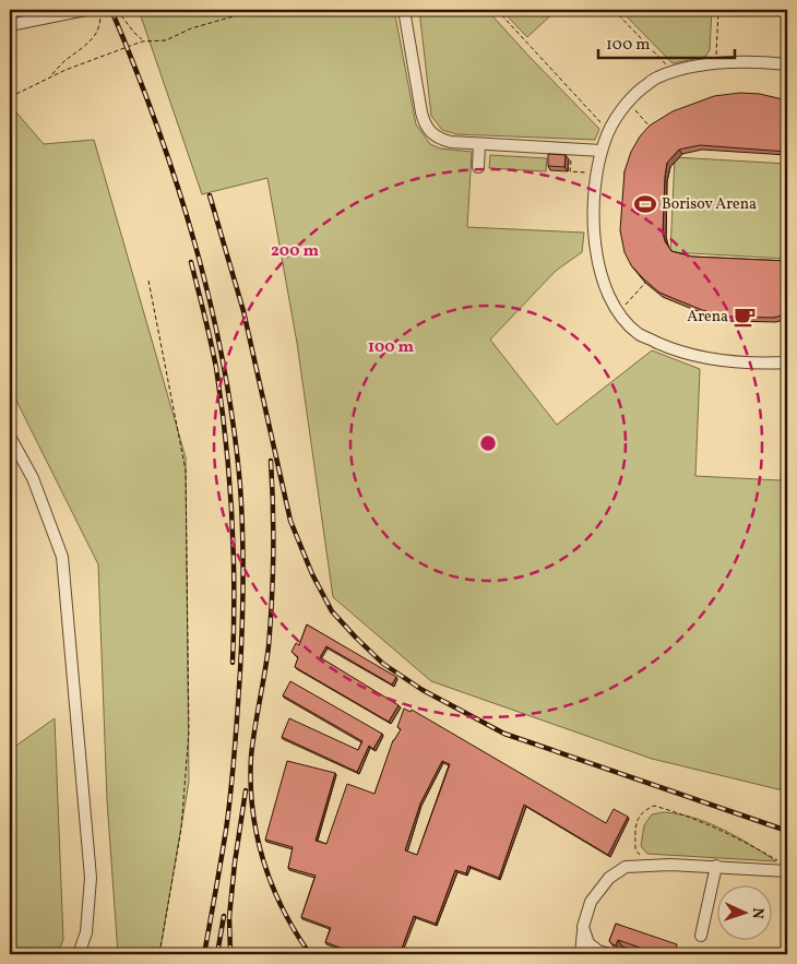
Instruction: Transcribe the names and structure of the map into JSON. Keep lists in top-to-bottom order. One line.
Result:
{"places":{"sports":["Borisov Arena"],"cafe":["Arena"]},"scale_bar":"100 m","north":"right","rings":["200 m","100 m"]}
